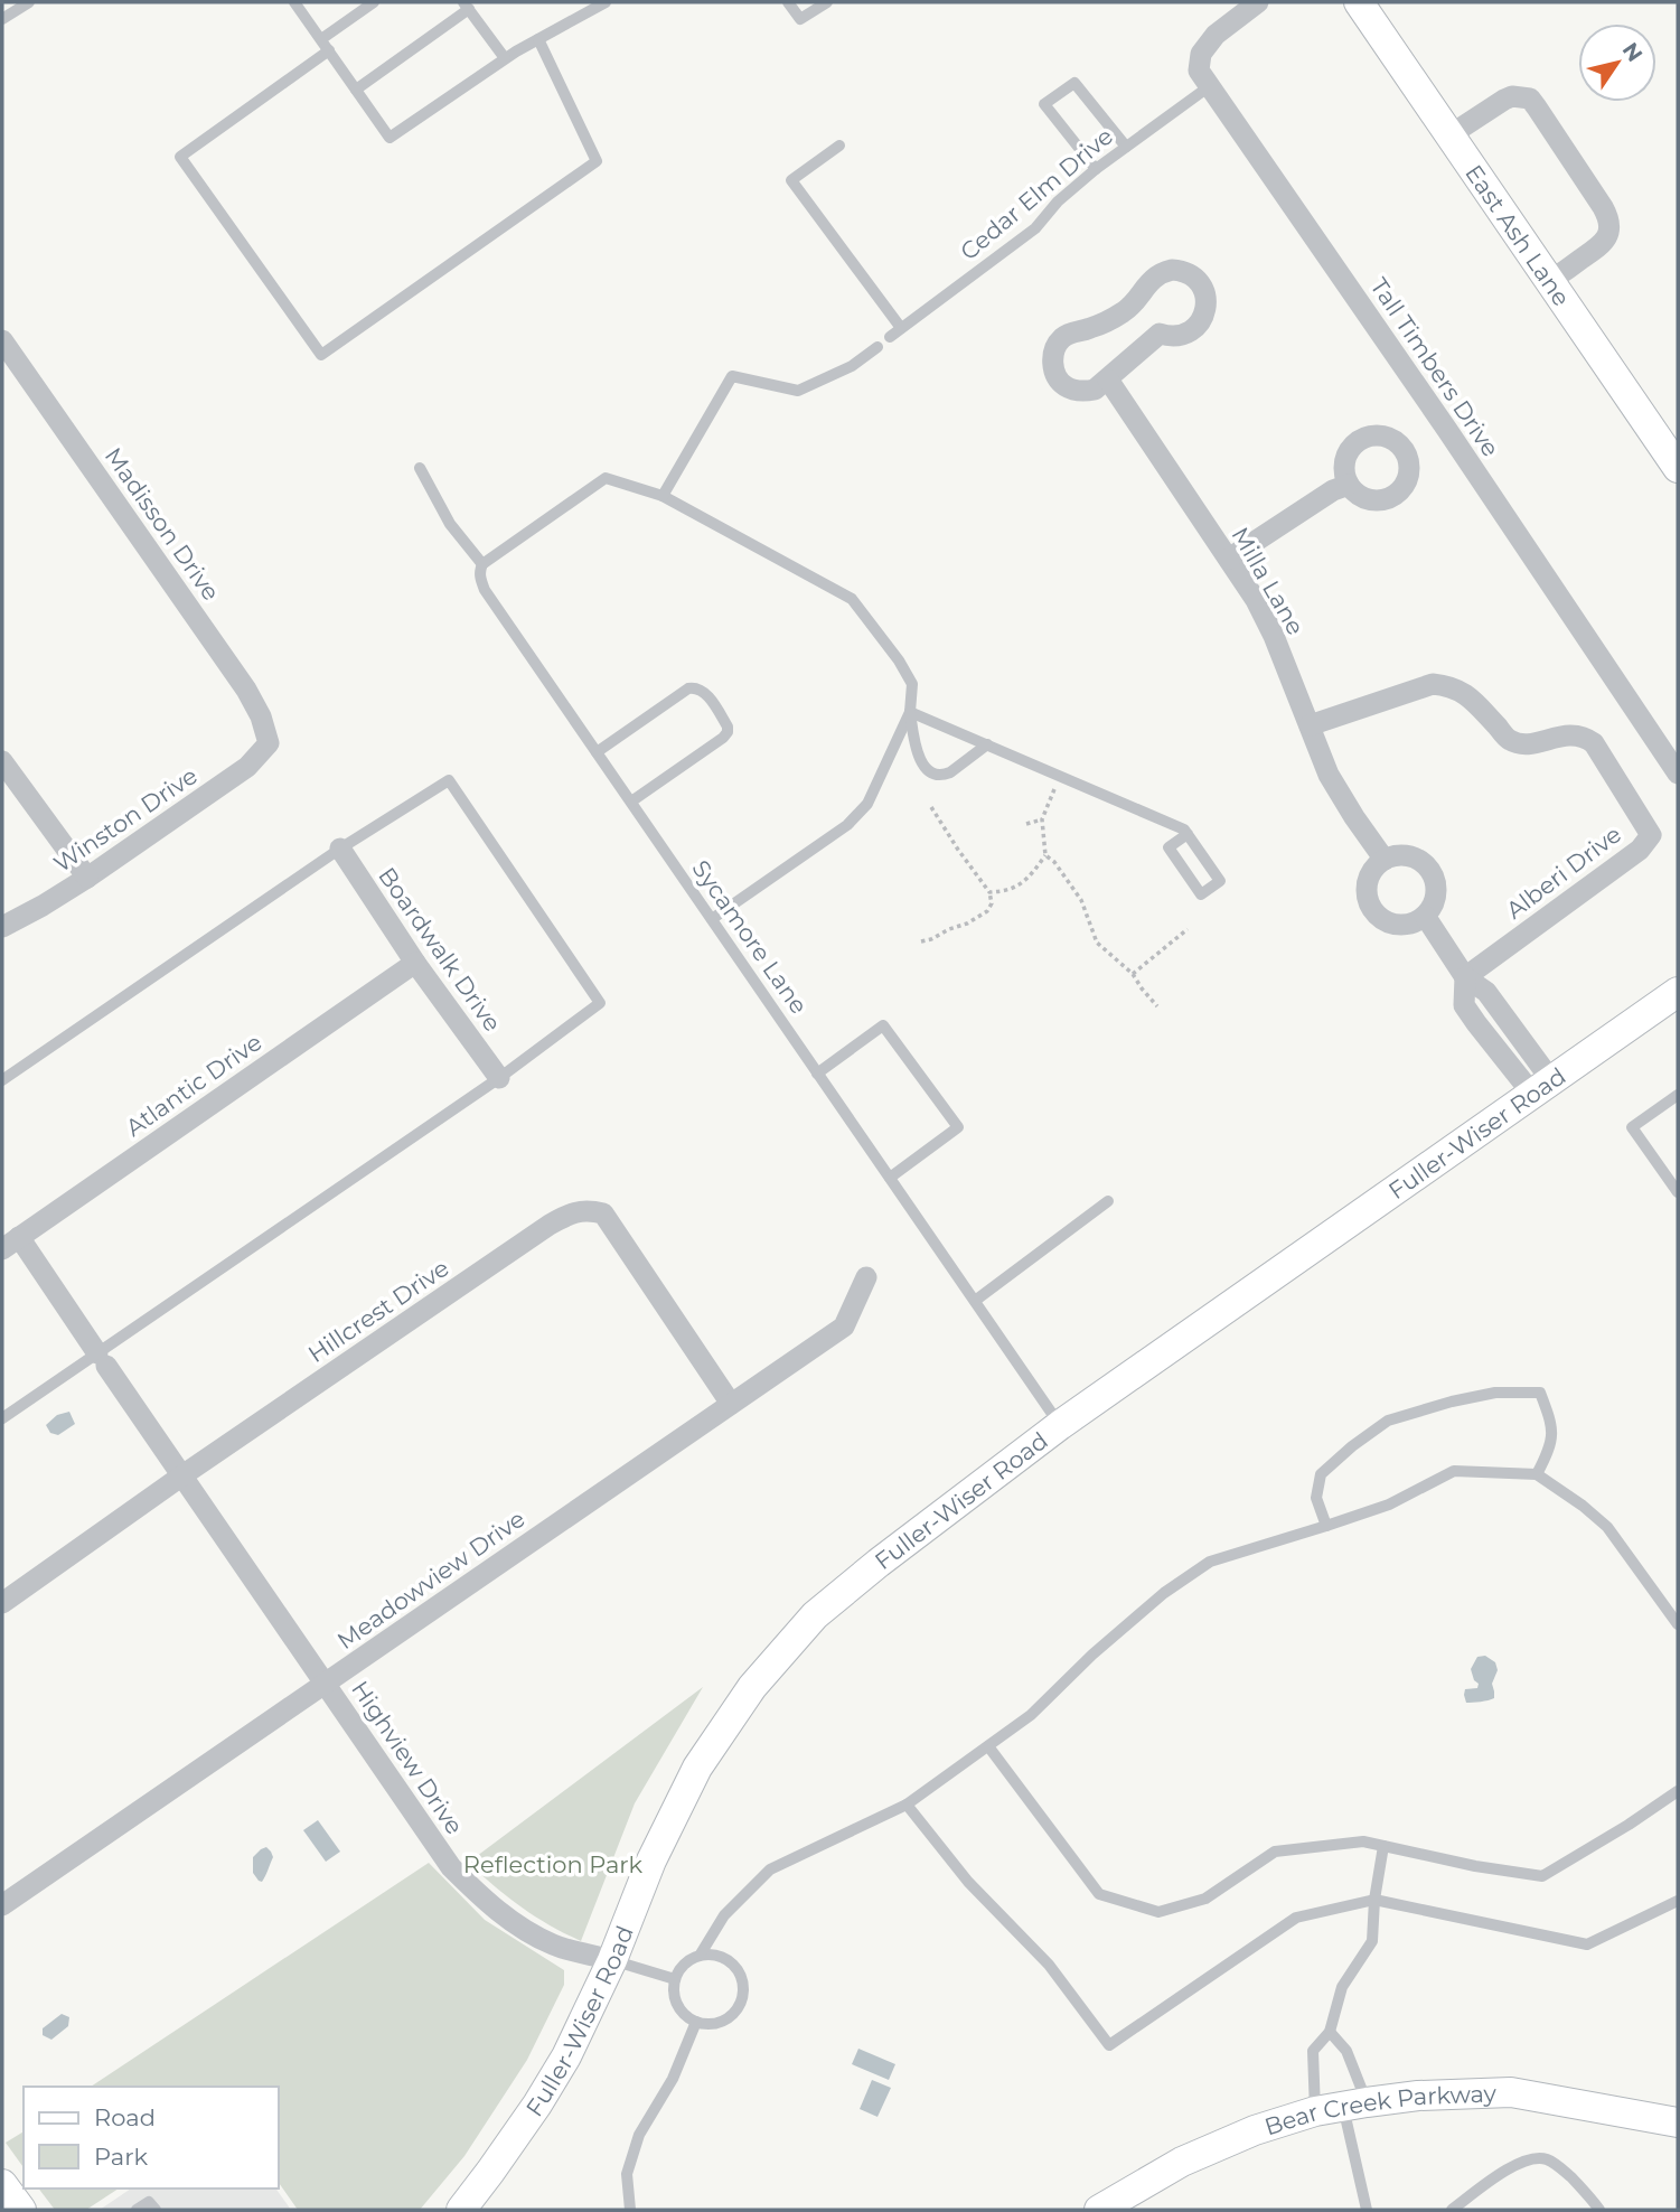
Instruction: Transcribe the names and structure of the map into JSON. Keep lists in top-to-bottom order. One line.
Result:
{"streets":{"street":["East Ash Lane","Tall Timbers Drive","Madisson Drive","Milla Lane","Winston Drive","Alberi Drive","Boardwalk Drive","Atlantic Drive","Fuller-Wiser Road","Hillcrest Drive","Meadowview Drive","Highview Drive","Bear Creek Parkway"],"lane":["Cedar Elm Drive","Sycamore Lane"]},"crossings":[["Cedar Elm Drive","Tall Timbers Drive"],["Madisson Drive","Winston Drive"],["Milla Lane","Alberi Drive"],["Sycamore Lane","Fuller-Wiser Road"],["Boardwalk Drive","Atlantic Drive"],["Atlantic Drive","Highview Drive"],["Fuller-Wiser Road","Highview Drive"],["Hillcrest Drive","Meadowview Drive"],["Hillcrest Drive","Highview Drive"],["Meadowview Drive","Highview Drive"]],"parks":["Reflection Park"],"legend":["Road","Park"],"north":"top right"}
